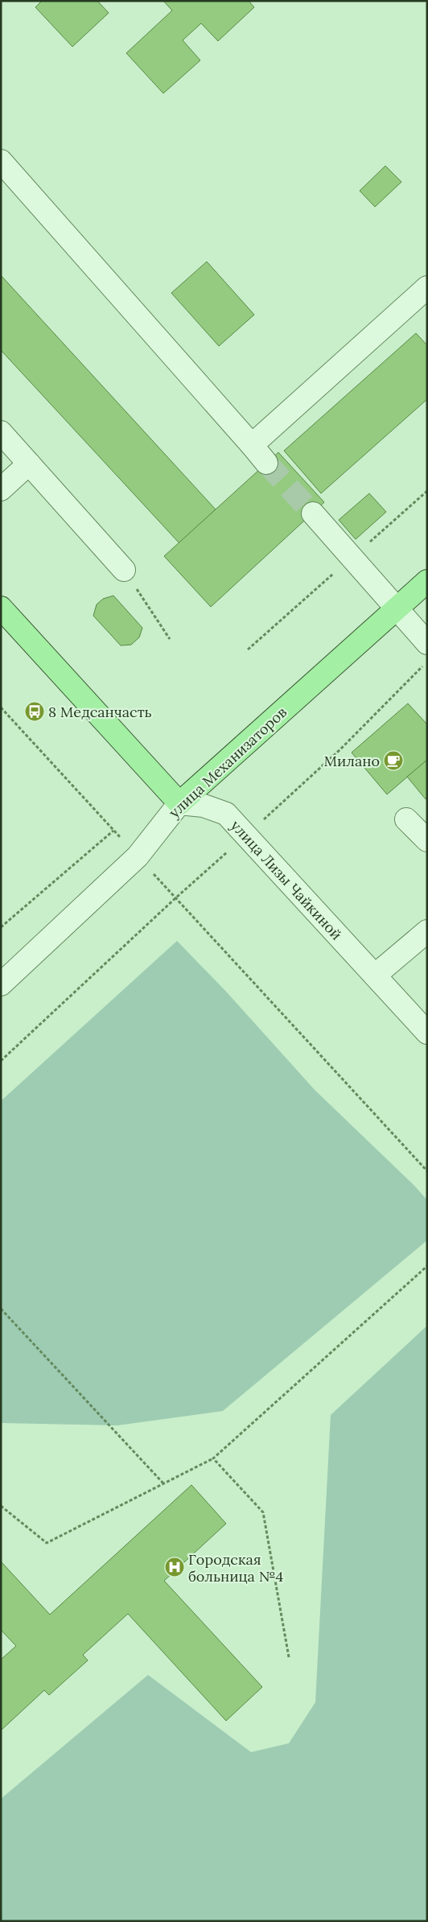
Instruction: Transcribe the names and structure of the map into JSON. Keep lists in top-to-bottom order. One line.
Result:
{"streets":{"main road":["улица Механизаторов"],"street":["улица Лизы Чайкиной"]},"crossings":[["улица Механизаторов","улица Лизы Чайкиной"]],"places":{"bus stop":["8 Медсанчасть"],"cafe":["Милано"],"hospital":["Городская больница №4"]}}
